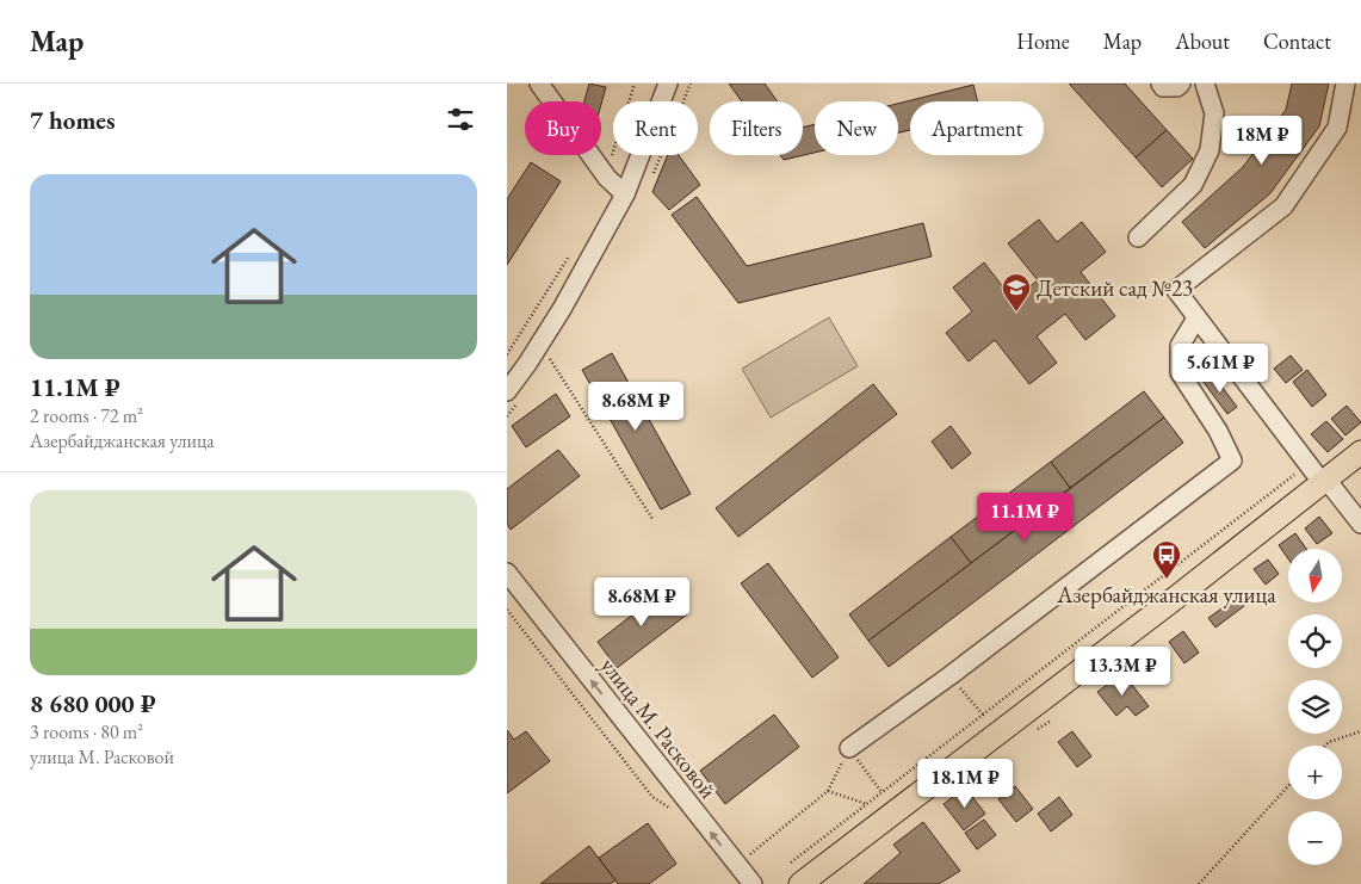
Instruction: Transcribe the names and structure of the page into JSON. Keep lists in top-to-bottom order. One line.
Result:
{"streets":{"street":["улица М. Расковой"]},"one_way":["улица М. Расковой"],"places":{"school or university":["Детский сад №23"],"bus stop":["Азербайджанская улица"]},"north":"bottom","page":{"header":"Map","nav":["Home","Map","About","Contact"],"heading":"7 homes","chip":["Buy","Rent","Filters","New","Apartment"],"price":["18M ₽","5.61M ₽","8.68M ₽","11.1M ₽","8.68M ₽","13.3M ₽","18.1M ₽"],"list":[{"name":"11.1M ₽","note":"2 rooms · 72 m² · Азербайджанская улица"},{"name":"8 680 000 ₽","note":"3 rooms · 80 m² · улица М. Расковой"}],"map_buttons":["+","−"]}}
